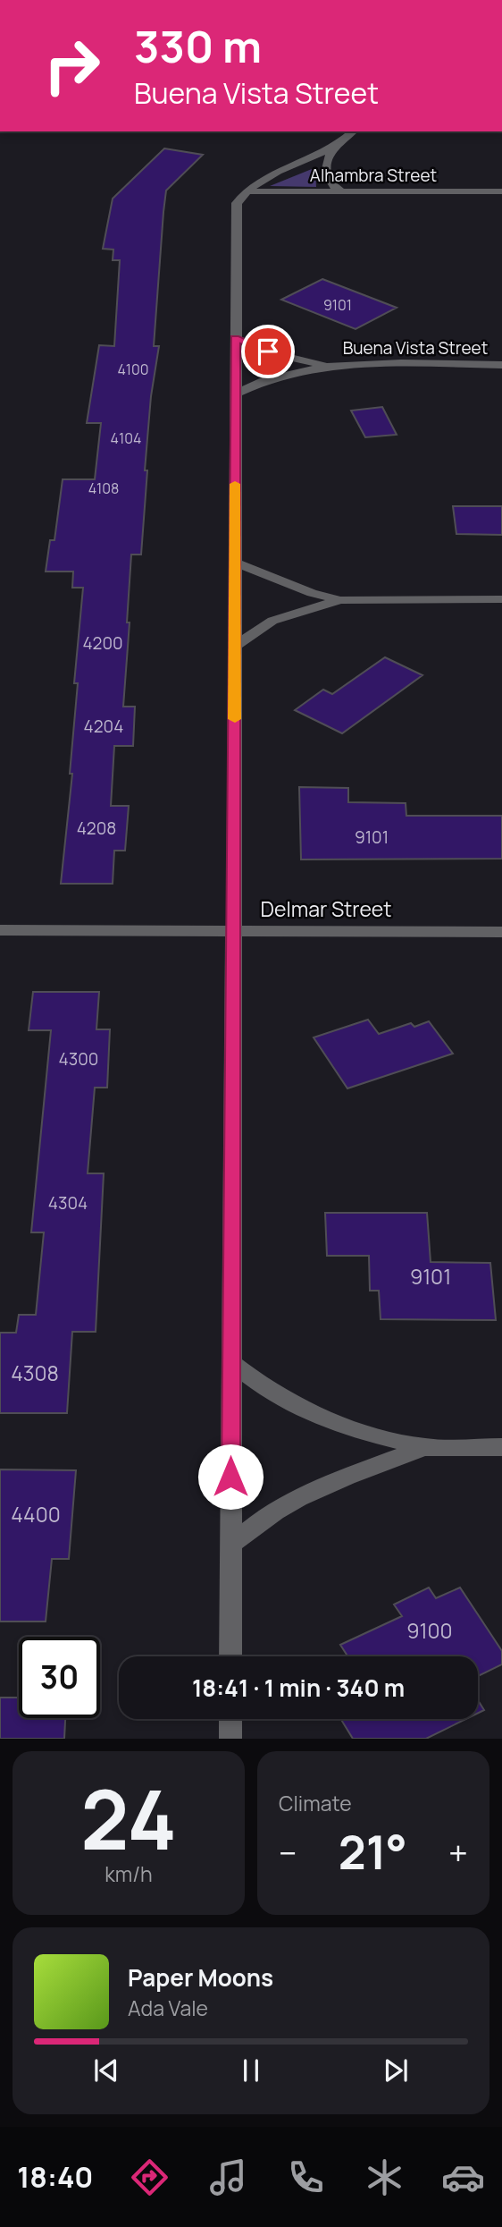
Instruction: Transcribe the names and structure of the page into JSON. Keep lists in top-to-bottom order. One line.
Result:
{"streets":{"street":["Alhambra Street","Buena Vista Street","Delmar Street"]},"house_numbers":["9101","4100","4104","4108","4200","4204","4208","9101","4300","4304","9101","4308","4400","9100"],"page":{"turn":["330 m","Buena Vista Street"],"limit":"30","trip":"18:41 · 1 min · 340 m","tile":[["24","km/h"],"Climate"],"heat":["−","21°","+"],"song":["Paper Moons","Ada Vale"],"tabs":"18:40"}}
